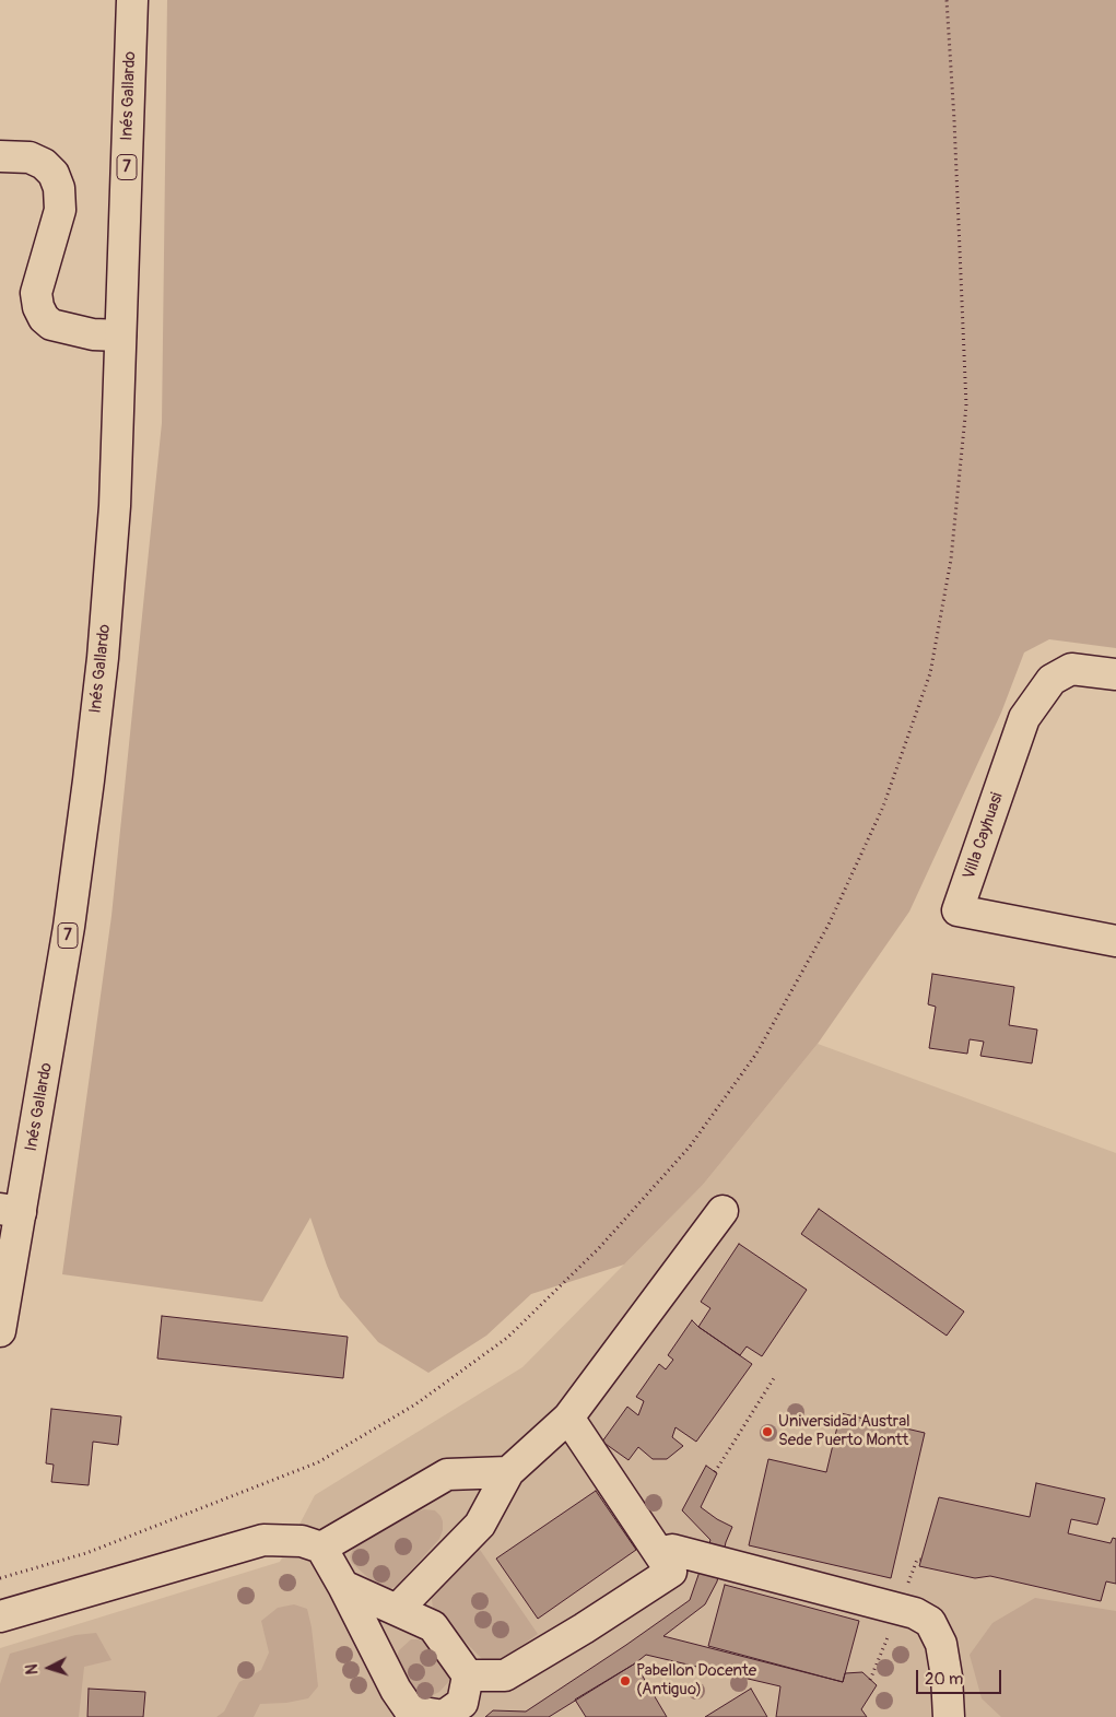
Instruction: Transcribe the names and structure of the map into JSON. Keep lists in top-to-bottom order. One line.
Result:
{"streets":{"main road":["Inés Gallardo","7","Villa Cayhuasi"]},"places":["Universidad Austral Sede Puerto Montt","Pabellon Docente (Antiguo)"],"scale_bar":"20 m","north":"left"}
